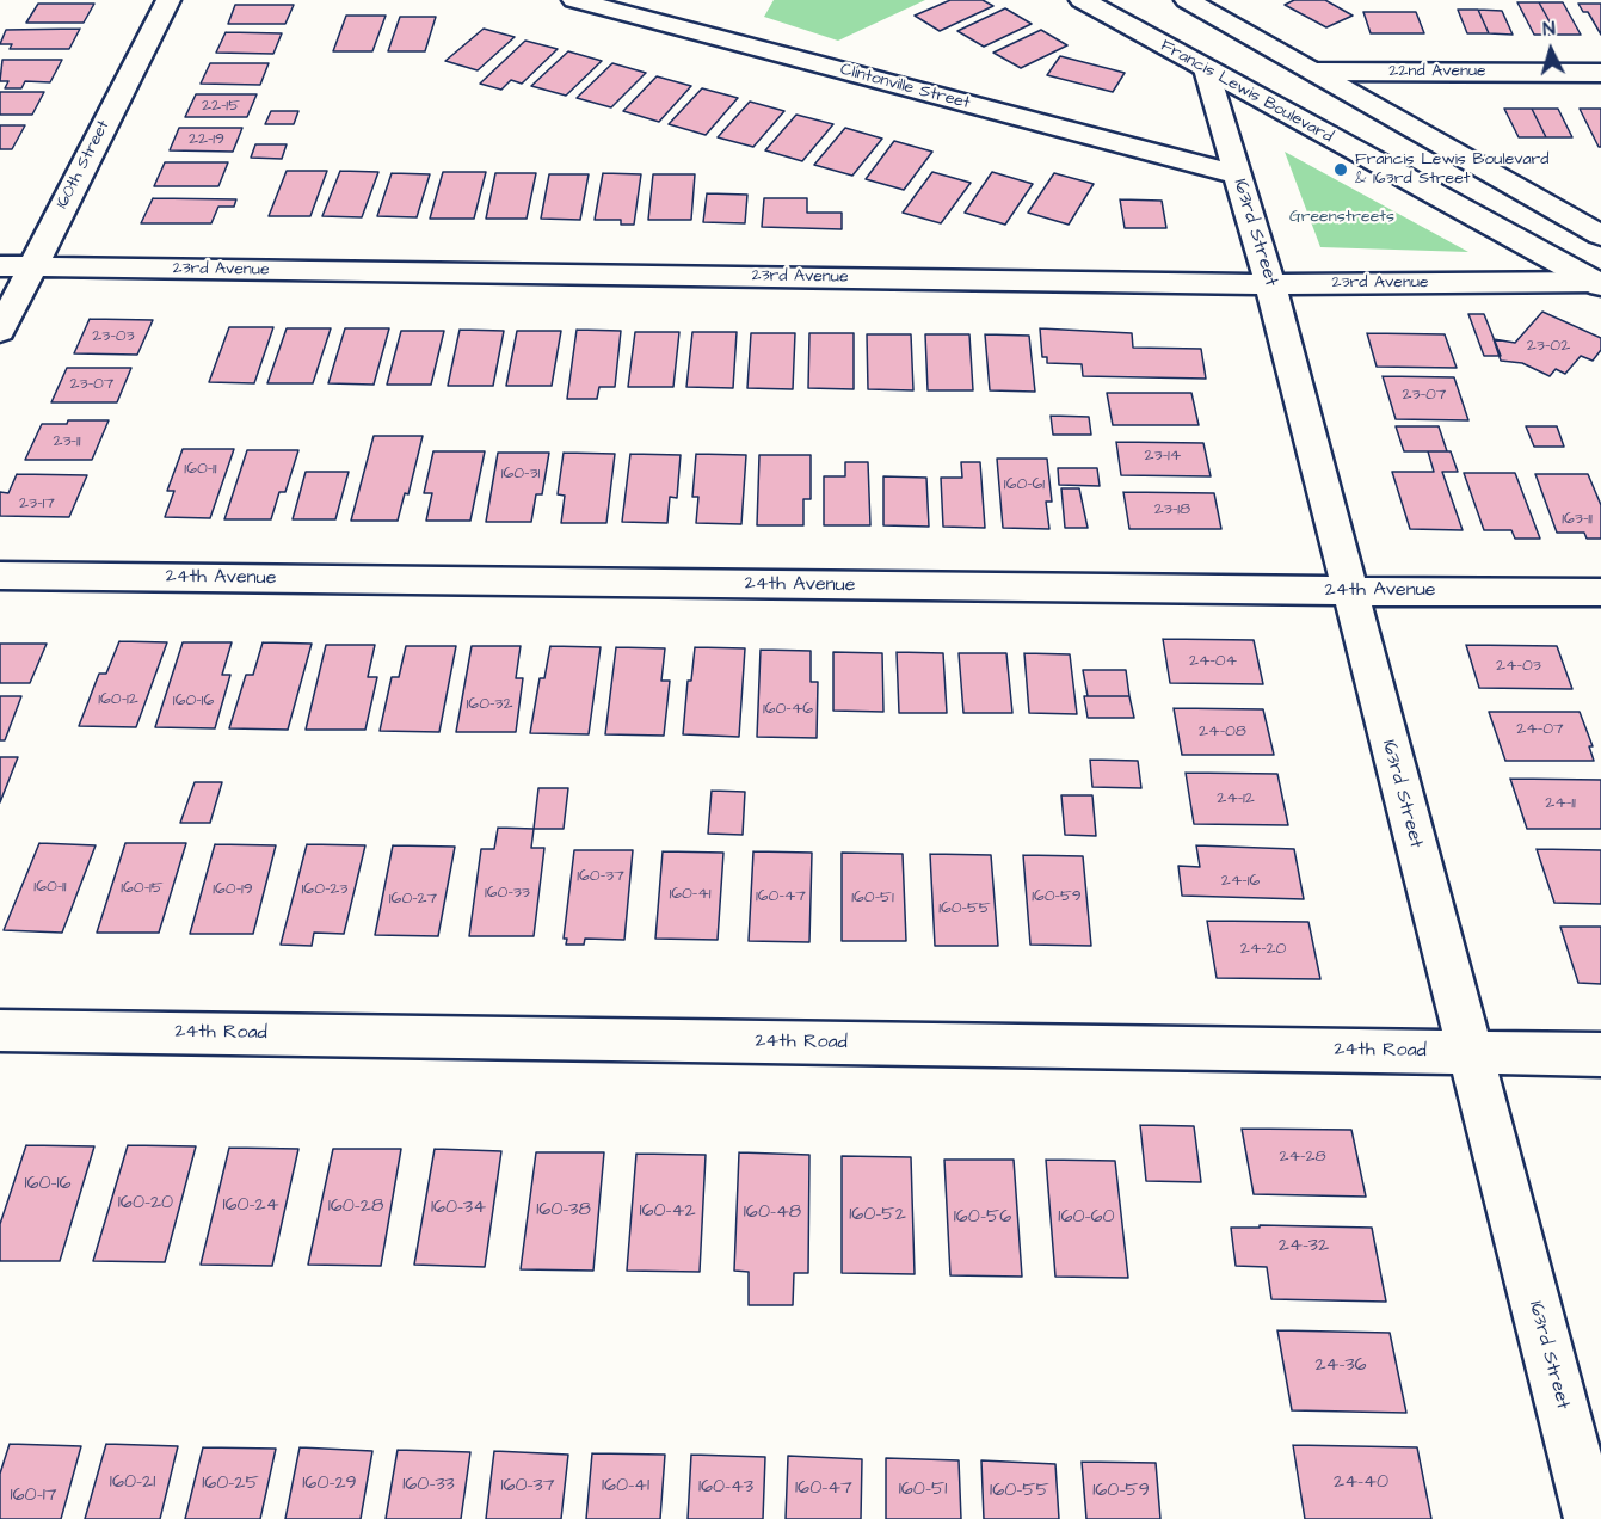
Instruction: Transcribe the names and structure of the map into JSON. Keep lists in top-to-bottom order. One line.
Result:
{"streets":{"street":["22nd Avenue","Clintonville Street","Francis Lewis Boulevard","160th Street","163rd Street","23rd Avenue","24th Avenue","24th Road"]},"crossings":[["Clintonville Street","163rd Street"],["Francis Lewis Boulevard","163rd Street"],["Francis Lewis Boulevard","23rd Avenue"],["160th Street","23rd Avenue"],["163rd Street","23rd Avenue"],["163rd Street","24th Avenue"],["163rd Street","24th Road"]],"parks":["Greenstreets"],"places":["Francis Lewis Boulevard & 163rd Street"],"house_numbers":["22-15","22-19","23-03","23-02","23-07","23-07","23-11","23-14","160-11","160-31","160-61","23-17","23-18","163-11","24-04","24-03","160-12","160-16","160-32","160-46","24-07","24-08","24-12","24-11","160-37","24-16","160-11","160-15","160-19","160-23","160-33","160-41","160-47","160-59","160-51","160-27","160-55","24-20","24-28","160-16","160-20","160-24","160-28","160-34","160-38","160-42","160-48","160-52","160-56","160-60","24-32","24-36","160-21","24-40","160-25","160-29","160-33","160-37","160-41","160-43","160-47","160-51","160-55","160-59","160-17"],"north":"top"}
